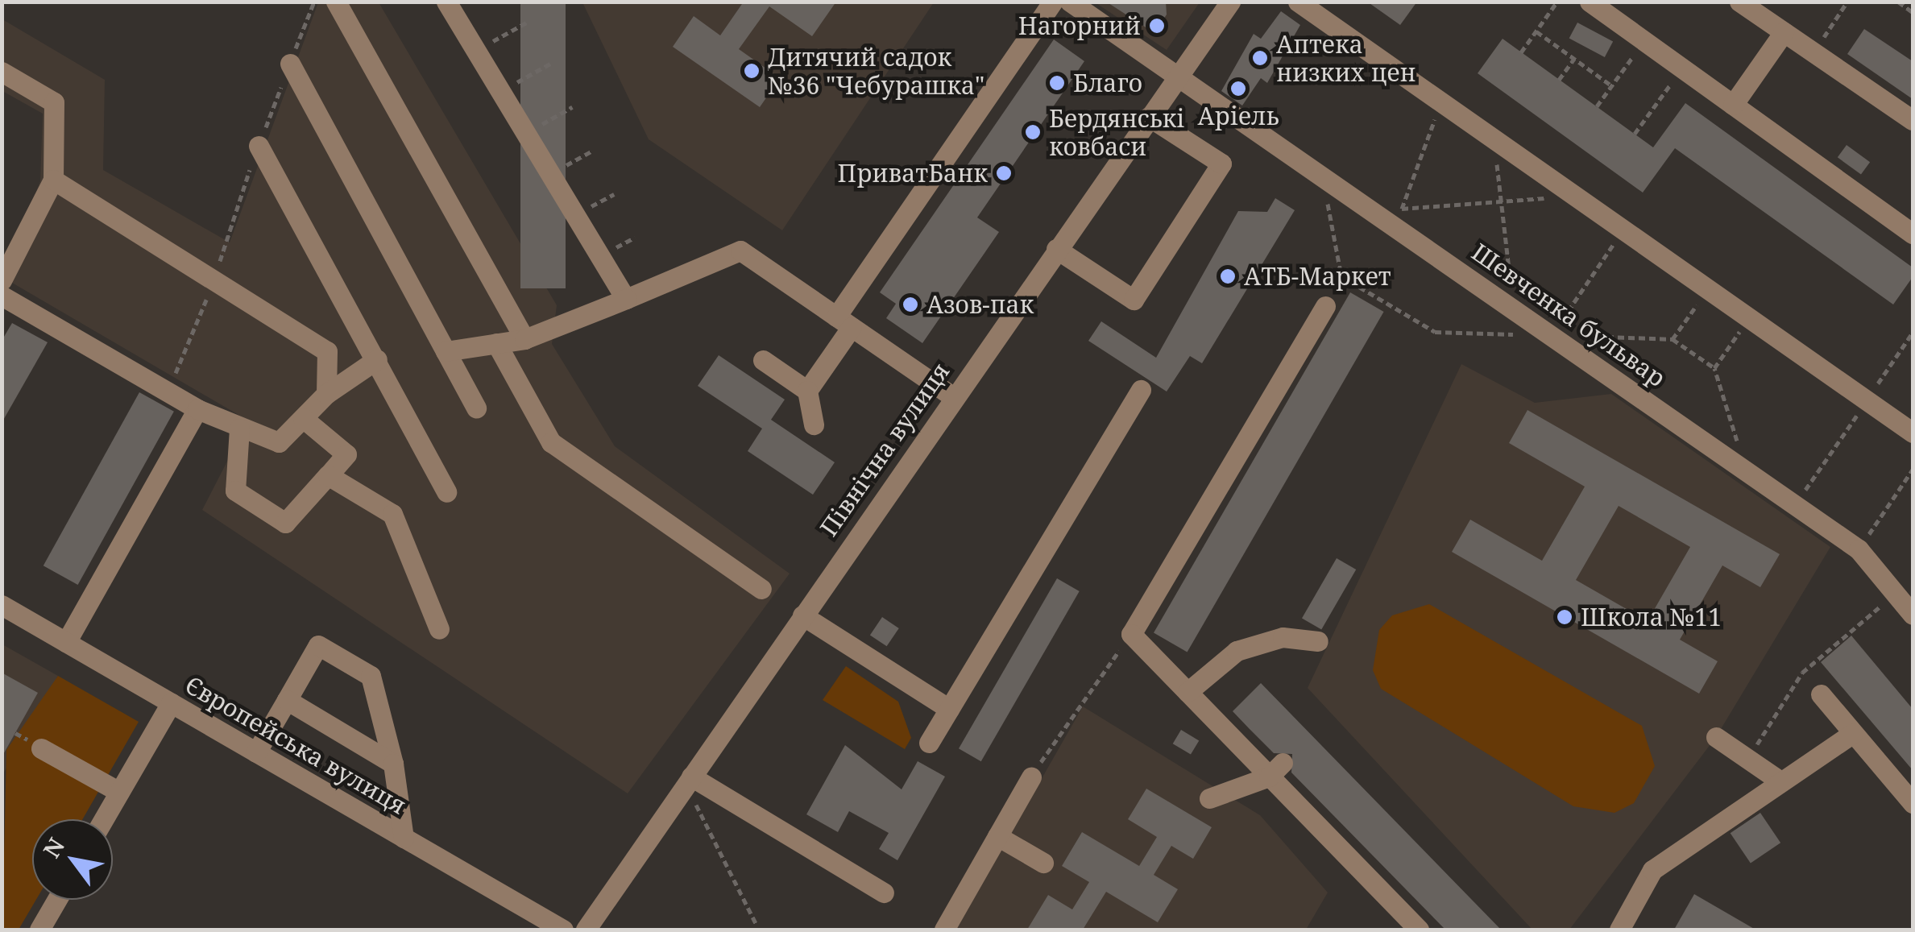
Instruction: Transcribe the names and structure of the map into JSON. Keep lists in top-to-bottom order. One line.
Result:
{"streets":{"street":["Шевченка бульвар","Північна вулиця","Європейська вулиця"]},"crossings":[["Шевченка бульвар","Північна вулиця"]],"places":["Нагорний","Аптека низких цен","Дитячий садок №36 \"Чебурашка\"","Благо","Аріель","Бердянські ковбаси","ПриватБанк","АТБ-Маркет","Азов-пак","Школа №11"],"north":"top left"}
